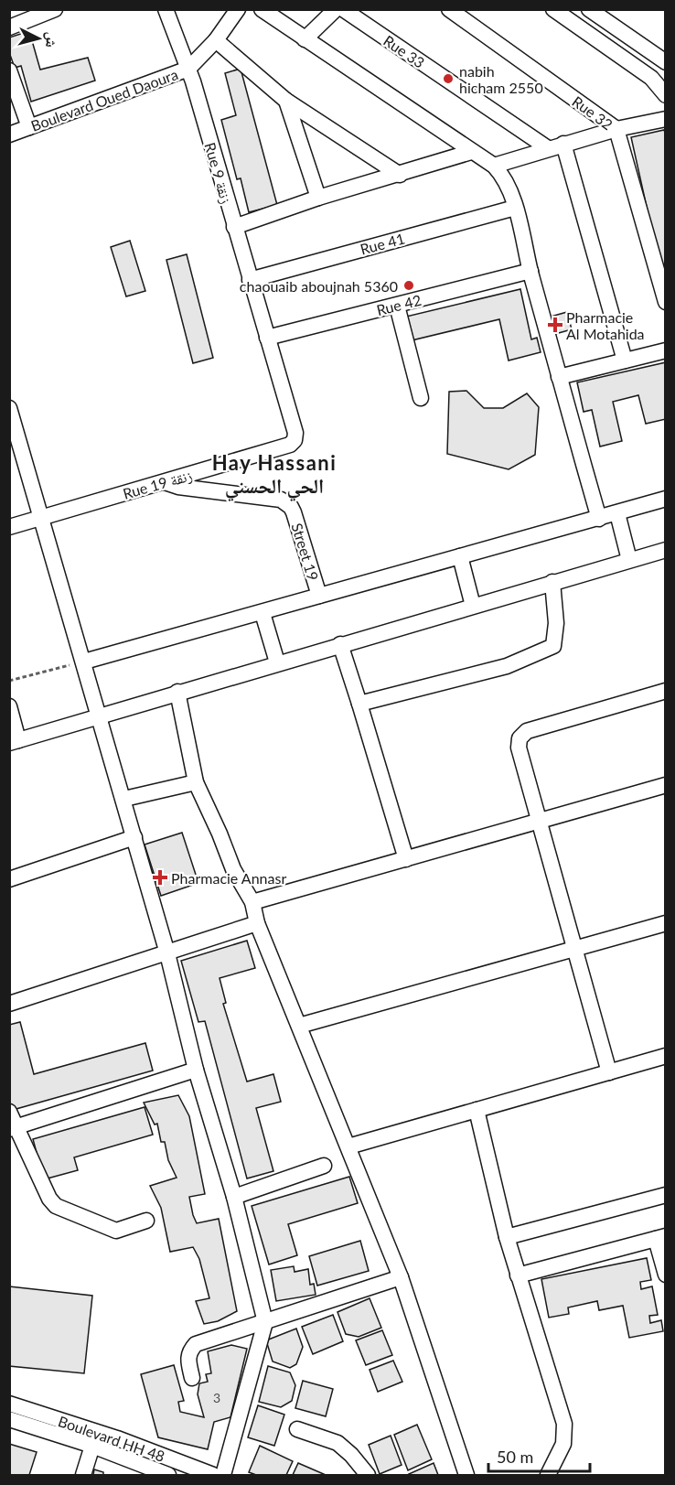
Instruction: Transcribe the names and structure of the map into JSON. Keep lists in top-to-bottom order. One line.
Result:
{"streets":{"street":["Rue 33","Boulevard Oued Daoura","Rue 32","Rue 9 زنقة","Rue 41","Rue 42","Rue 19 زنقة","Street 19","Boulevard HH 48"]},"crossings":[["Boulevard Oued Daoura","Rue 9 زنقة"],["Rue 9 زنقة","Rue 41"],["Rue 9 زنقة","Rue 42"],["Rue 9 زنقة","Rue 19 زنقة"],["Rue 42","Rue 19 زنقة"],["Rue 19 زنقة","Street 19"]],"districts":["Hay Hassani الحي الحسني"],"places":{"other":["nabih hicham 2550","chaouaib aboujnah 5360"],"health":["Pharmacie Al Motahida","Pharmacie Annasr"]},"house_numbers":["3"],"scale_bar":"50 m","north":"right"}
